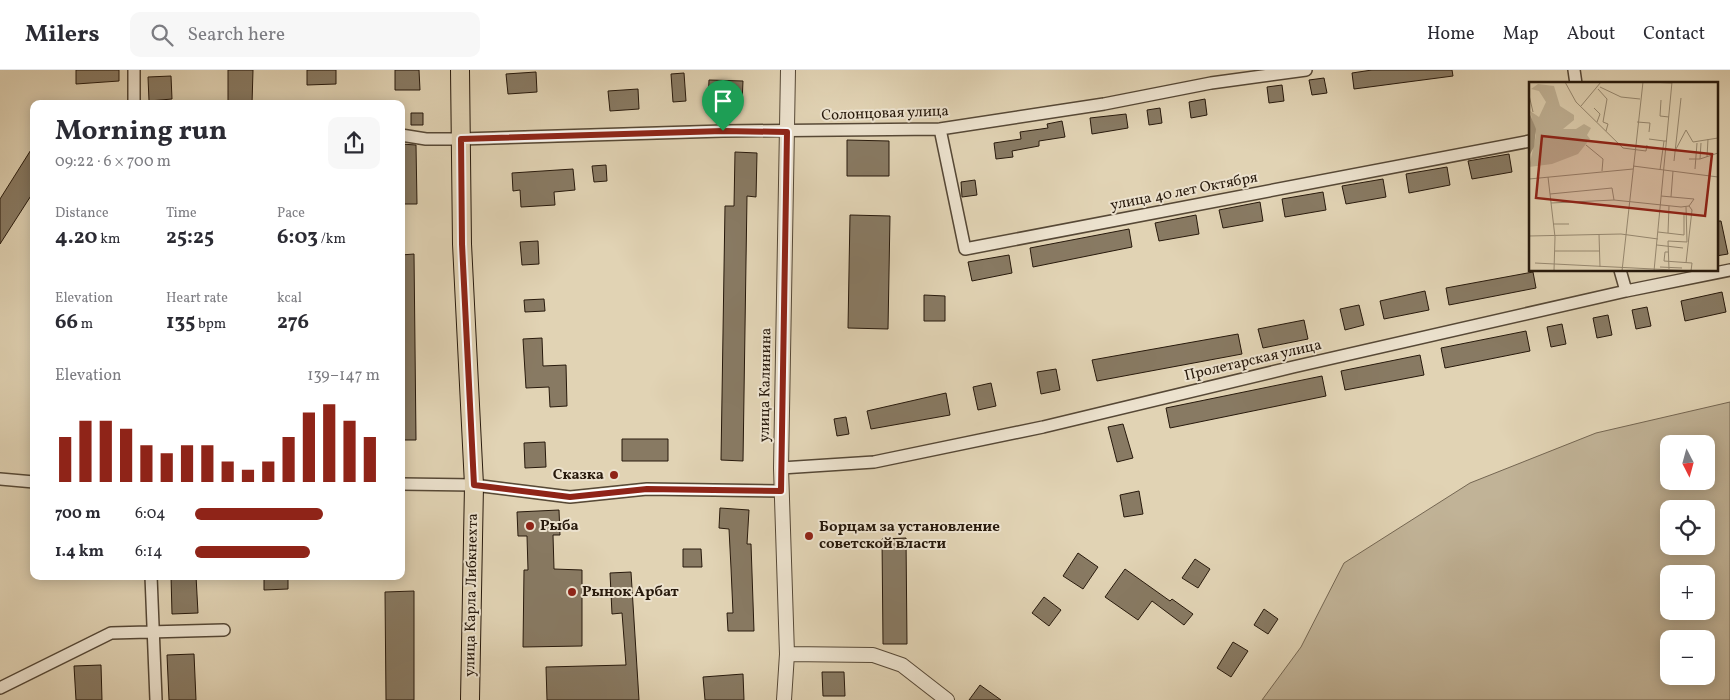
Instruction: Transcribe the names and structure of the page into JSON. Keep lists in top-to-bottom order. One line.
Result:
{"streets":{"main road":["улица Карла Либкнехта"],"street":["Солонцовая улица","улица 40 лет Октября","Пролетарская улица","улица Калинина"]},"crossings":[["Солонцовая улица","улица 40 лет Октября"],["Солонцовая улица","улица Калинина"],["Солонцовая улица","улица Карла Либкнехта"],["Пролетарская улица","улица Калинина"]],"places":["Сказка","Рыба","Борцам за установление советской власти","Рынок Арбат"],"north":"bottom","page":{"header":"Milers","search":"Search here","nav":["Home","Map","About","Contact"],"heading":["Morning run","09:22 · 6 × 700 m"],"stats":[["Distance","4.20 km"],["Time","25:25"],["Pace","6:03 /km"],["Elevation","66 m"],["Heart rate","135 bpm"],["kcal","276"]],"chart":["Elevation","139–147 m"],"map_buttons":["+","−"],"list":[{"name":"700 m","note":"6:04"},{"name":"1.4 km","note":"6:14"}]}}
